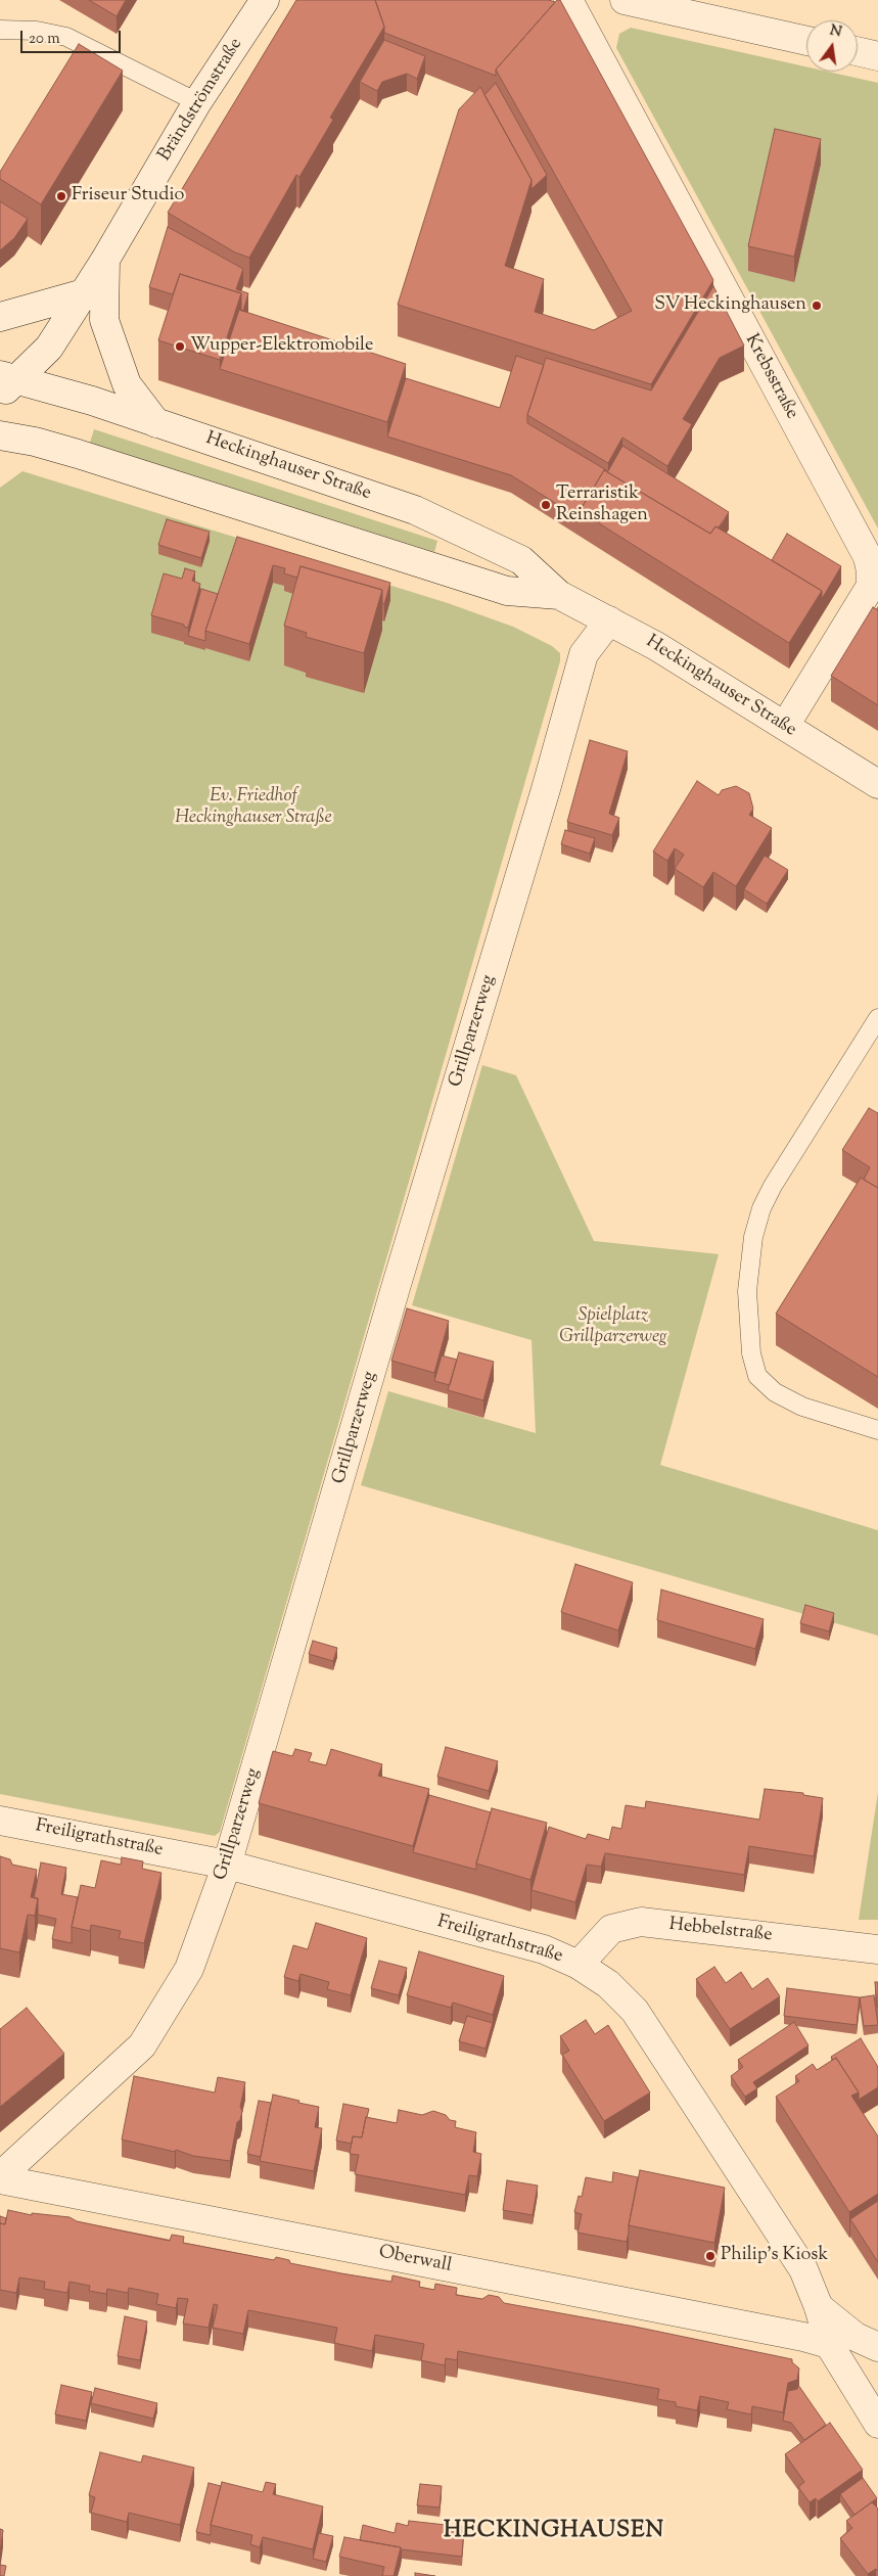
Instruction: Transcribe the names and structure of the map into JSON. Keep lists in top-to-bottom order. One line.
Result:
{"streets":{"street":["Brändströmstraße","Krebsstraße","Heckinghauser Straße","Grillparzerweg","Freiligrathstraße","Hebbelstraße","Oberwall"]},"crossings":[["Brändströmstraße","Heckinghauser Straße"],["Krebsstraße","Heckinghauser Straße"],["Heckinghauser Straße","Grillparzerweg"],["Grillparzerweg","Freiligrathstraße"],["Freiligrathstraße","Hebbelstraße"],["Freiligrathstraße","Oberwall"]],"districts":["HECKINGHAUSEN"],"parks":["Ev. Friedhof Heckinghauser Straße","Spielplatz Grillparzerweg"],"places":["Friseur Studio","SV Heckinghausen","Wupper-Elektromobile","Terraristik Reinshagen","Philip's Kiosk"],"scale_bar":"20 m","north":"top"}
